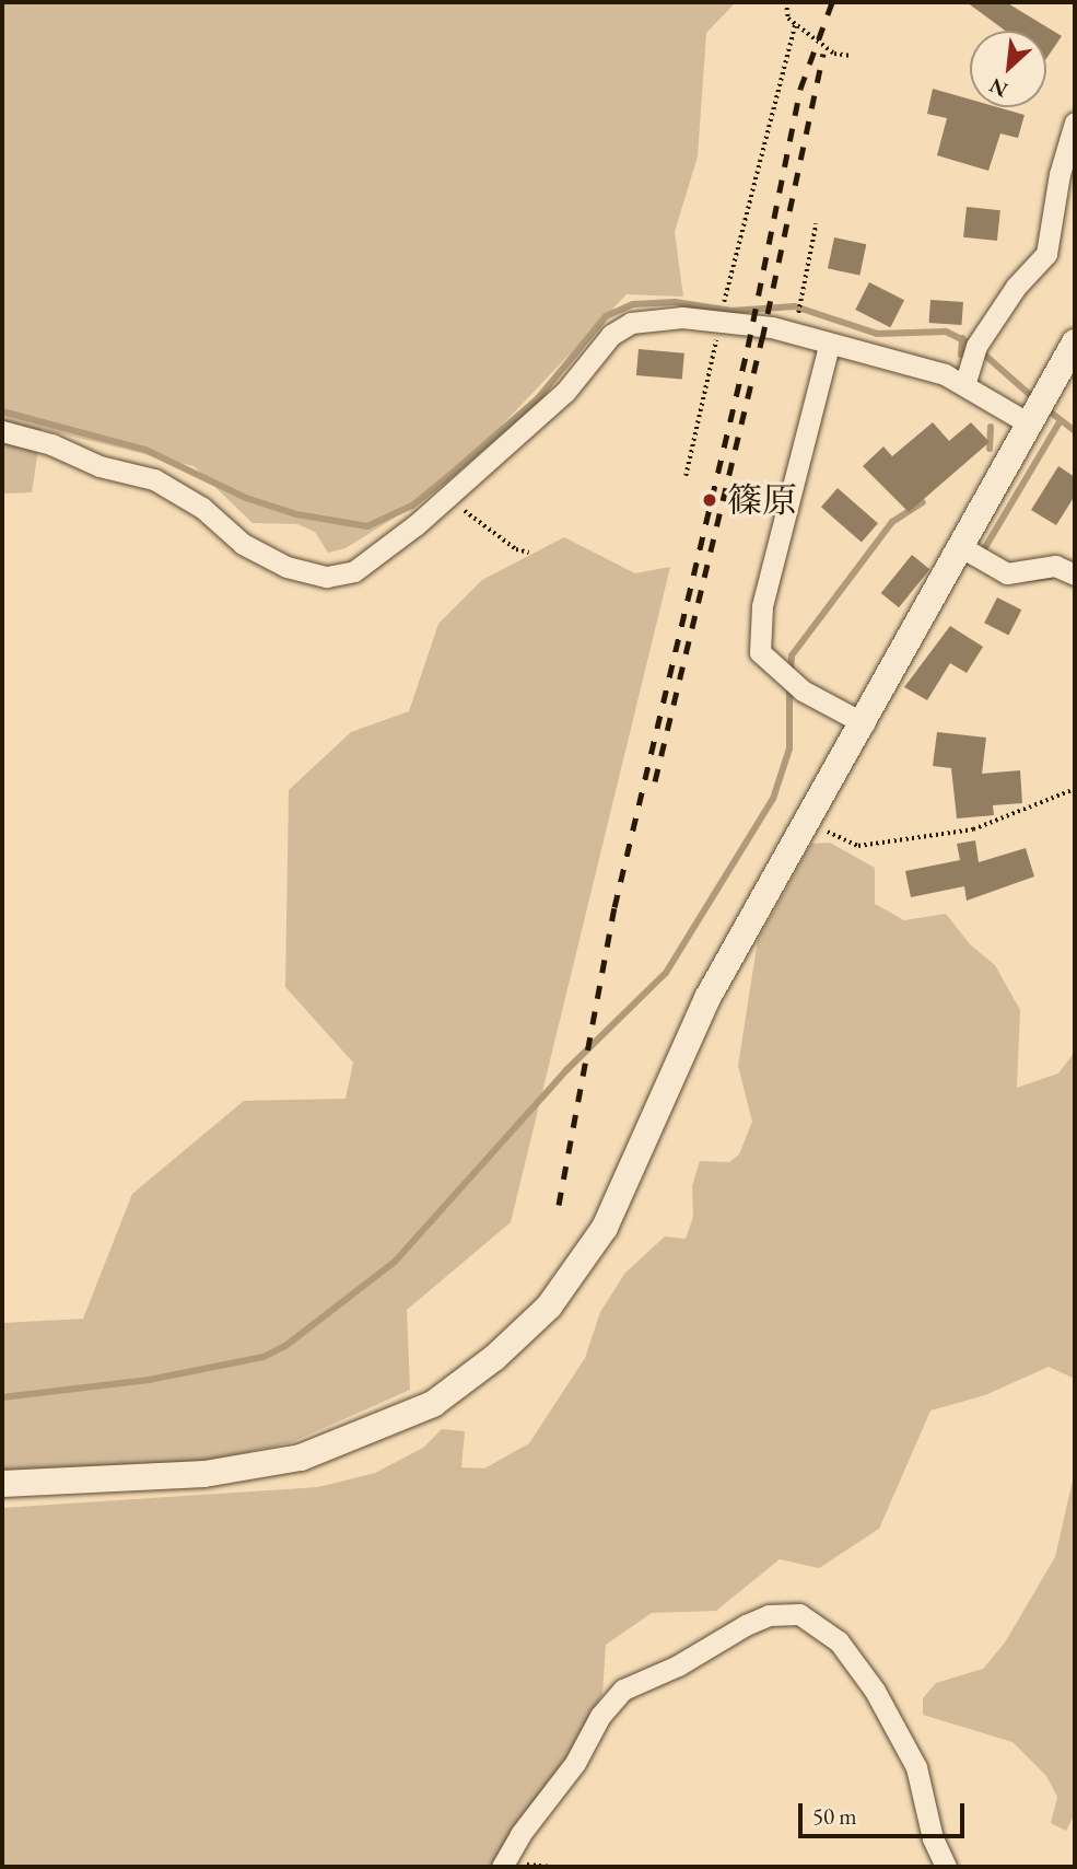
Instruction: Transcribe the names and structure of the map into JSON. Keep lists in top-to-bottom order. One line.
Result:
{"places":["篠原"],"scale_bar":"50 m","north":"bottom left"}
